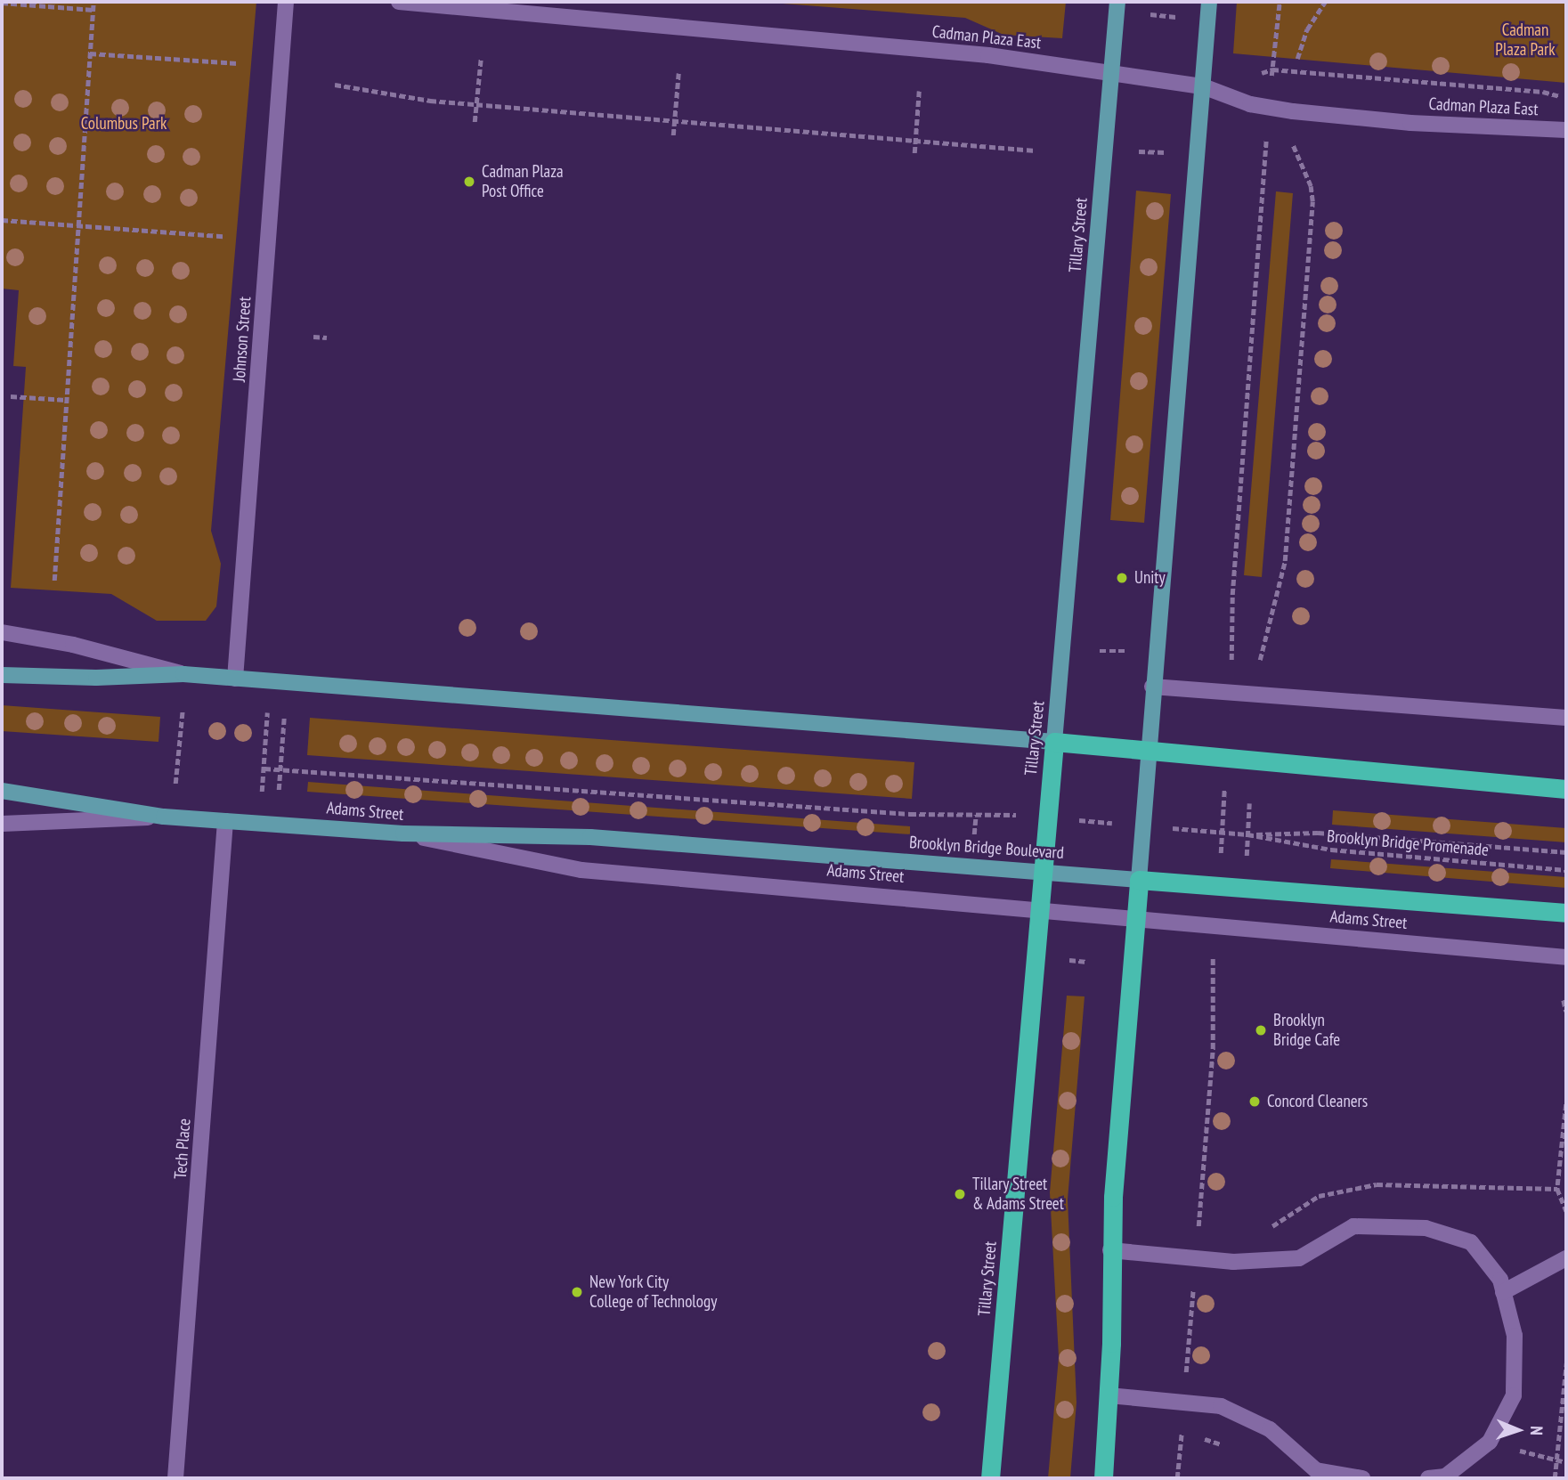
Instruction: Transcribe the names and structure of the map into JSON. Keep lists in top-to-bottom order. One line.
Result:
{"streets":{"highway":["Tillary Street","Brooklyn Bridge Boulevard"],"main road":["Adams Street"],"street":["Cadman Plaza East","Johnson Street","Tech Place"],"path":["Brooklyn Bridge Promenade"]},"crossings":[["Cadman Plaza East","Tillary Street"],["Tillary Street","Adams Street"],["Tillary Street","Brooklyn Bridge Promenade"],["Tillary Street","Brooklyn Bridge Boulevard"],["Adams Street","Brooklyn Bridge Boulevard"],["Adams Street","Tech Place"]],"parks":["Cadman Plaza Park","Columbus Park"],"places":["Cadman Plaza Post Office","Unity","Brooklyn Bridge Cafe","Concord Cleaners","Tillary Street & Adams Street","New York City College of Technology"],"north":"right"}
